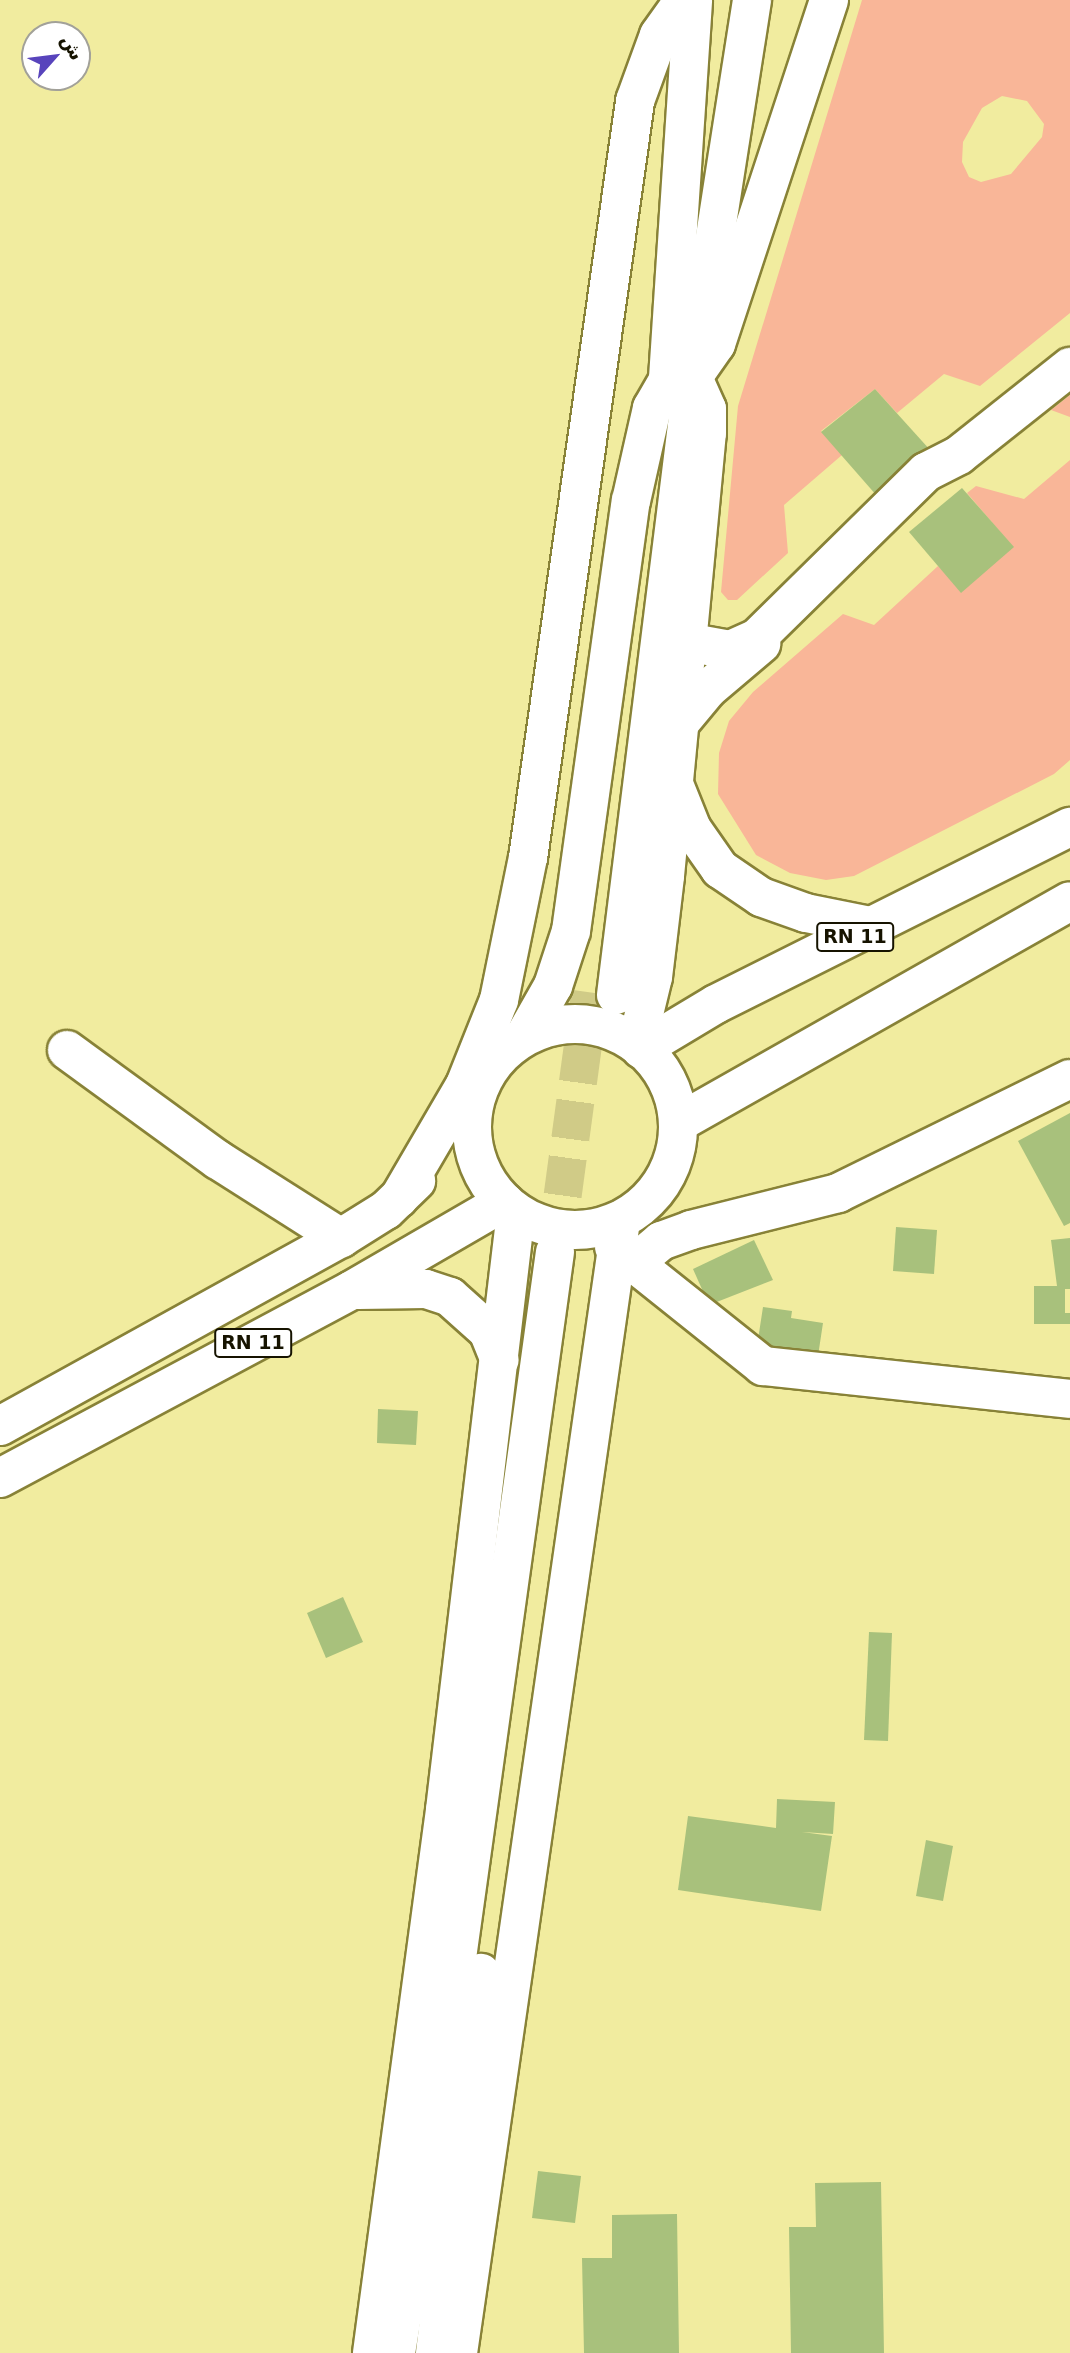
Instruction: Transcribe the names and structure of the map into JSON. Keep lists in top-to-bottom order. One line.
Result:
{"streets":{"main road":["RN 11"]},"north":"top right"}
